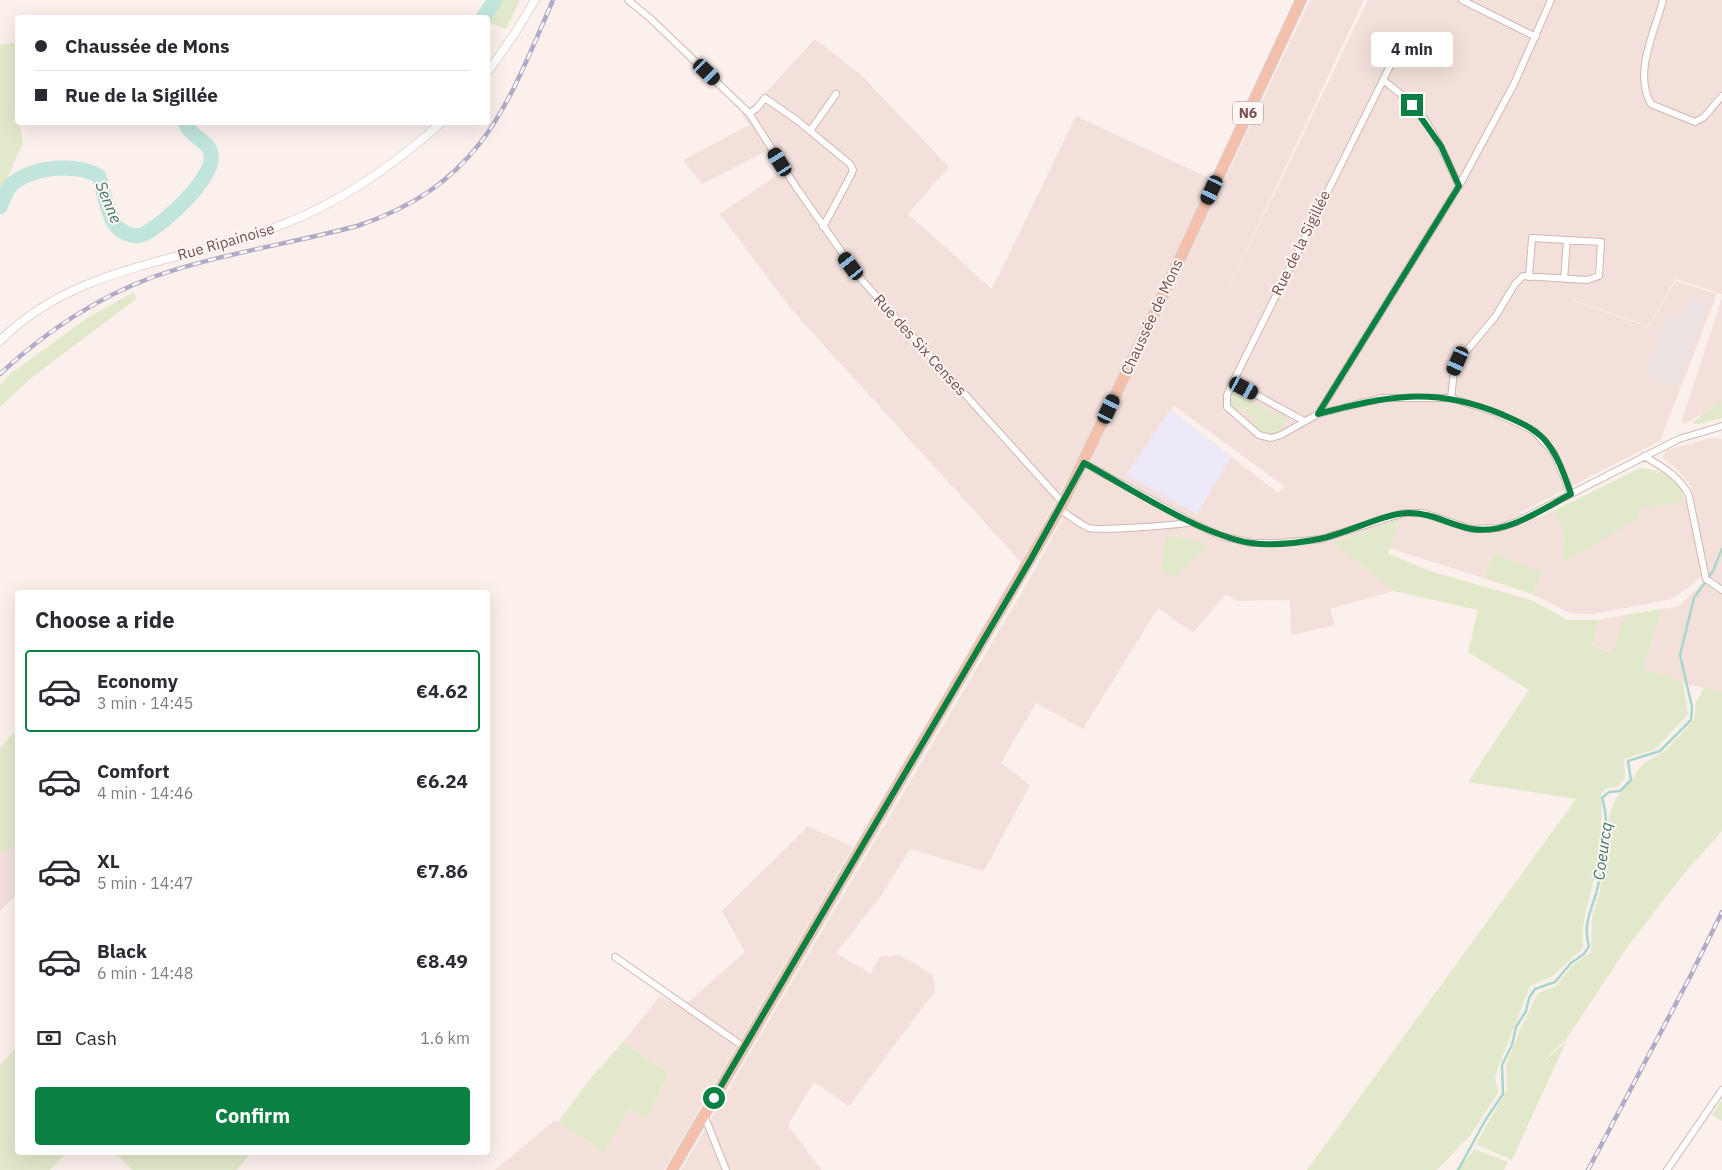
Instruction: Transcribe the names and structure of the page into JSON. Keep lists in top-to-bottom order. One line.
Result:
{"streets":{"main road":["N6","Chaussée de Mons"],"street":["Rue Ripainoise","Rue de la Sigillée","Rue des Six Censes"]},"crossings":[["Chaussée de Mons","Rue des Six Censes"]],"water":["Senne","Coeurcq"],"page":{"banner":["Chaussée de Mons","Rue de la Sigillée"],"bubble":"4 min","heading":"Choose a ride","list":[{"name":"Economy","note":"3 min · 14:45","value":"€4.62"},{"name":"Comfort","note":"4 min · 14:46","value":"€6.24"},{"name":"XL","note":"5 min · 14:47","value":"€7.86"},{"name":"Black","note":"6 min · 14:48","value":"€8.49"}],"pay":["Cash","1.6 km"],"buttons":"Confirm"}}
